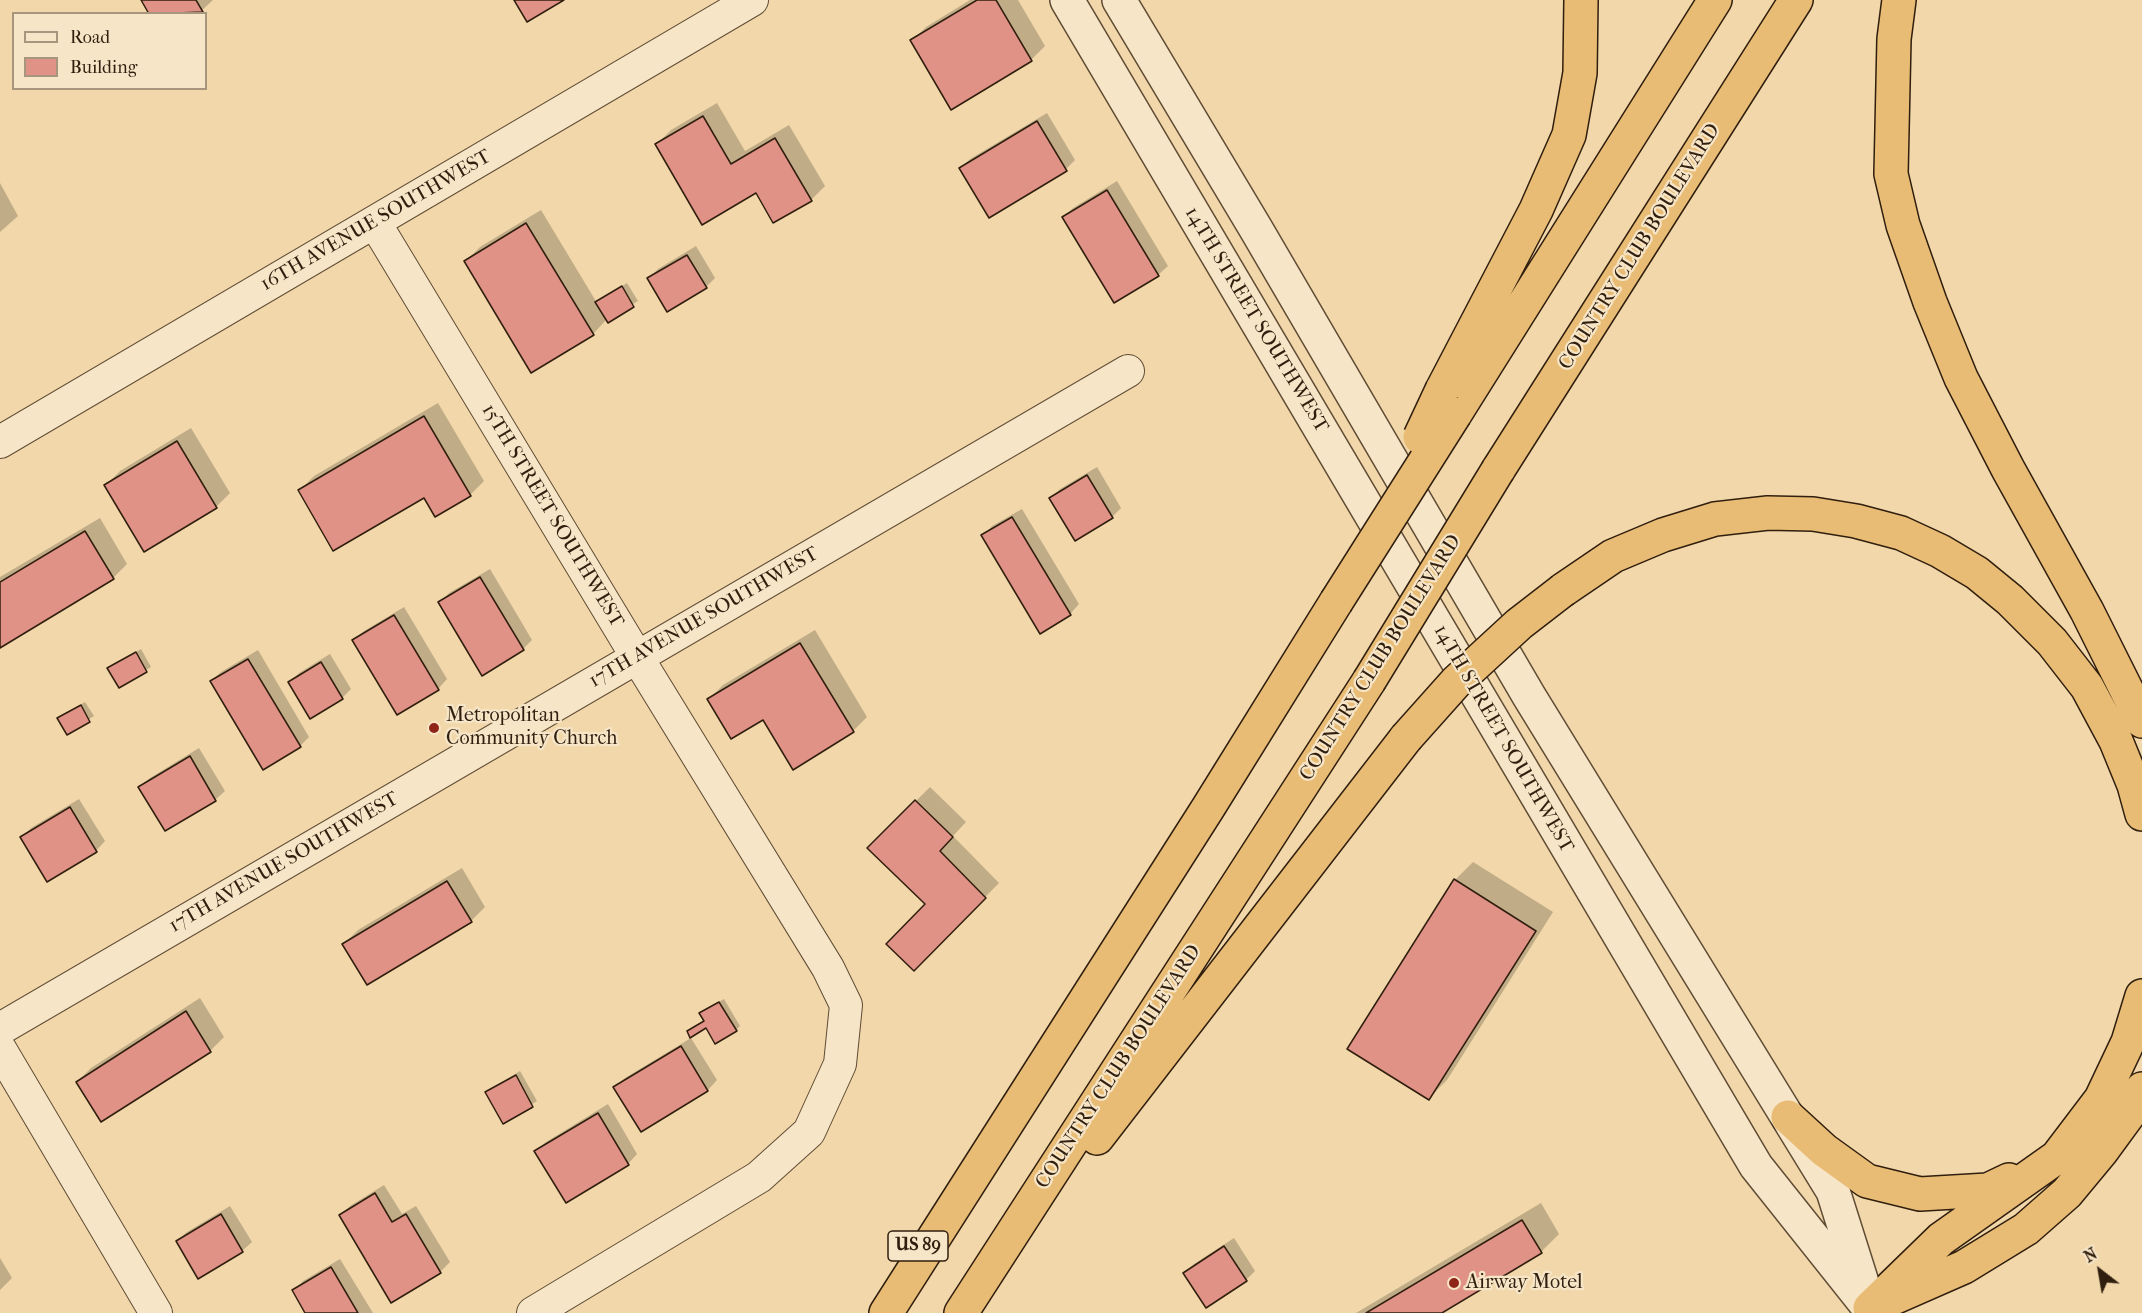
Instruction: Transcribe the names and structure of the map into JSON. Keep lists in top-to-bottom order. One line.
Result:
{"streets":{"highway":["COUNTRY CLUB BOULEVARD","US 89"],"street":["16TH AVENUE SOUTHWEST","14TH STREET SOUTHWEST","15TH STREET SOUTHWEST","17TH AVENUE SOUTHWEST"]},"crossings":[["16TH AVENUE SOUTHWEST","15TH STREET SOUTHWEST"],["15TH STREET SOUTHWEST","17TH AVENUE SOUTHWEST"]],"places":["Metropolitan Community Church","Airway Motel"],"legend":["Road","Building"],"north":"top left"}
